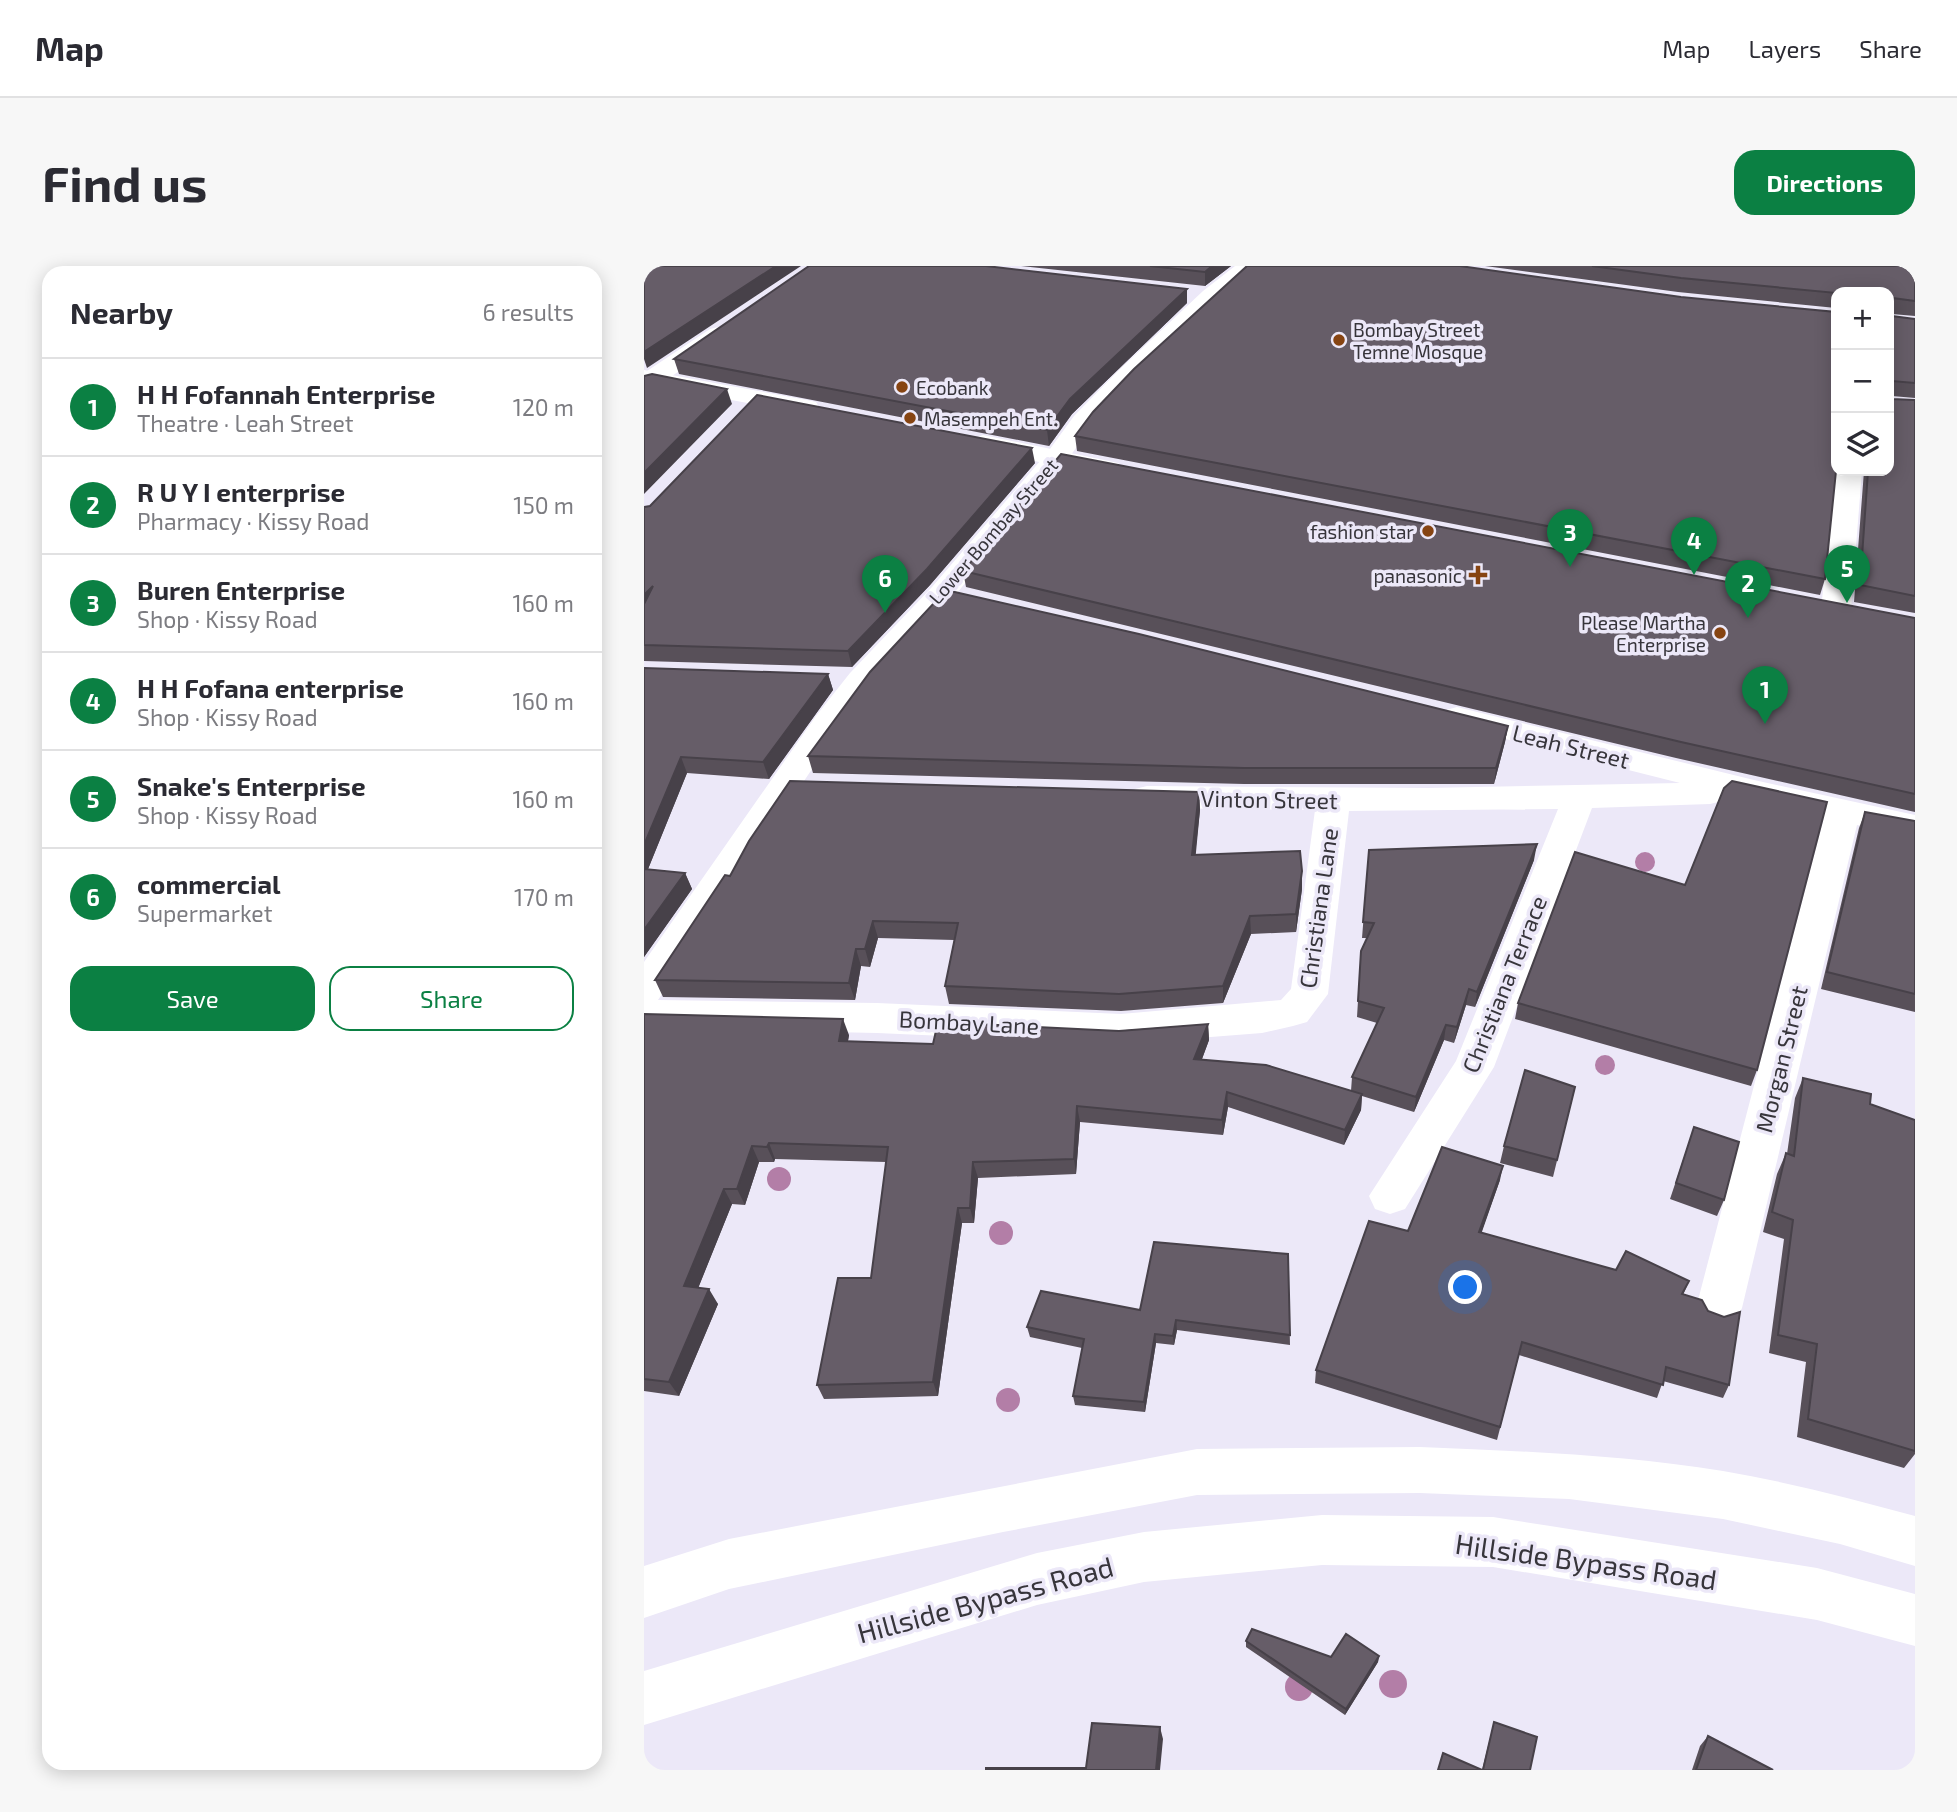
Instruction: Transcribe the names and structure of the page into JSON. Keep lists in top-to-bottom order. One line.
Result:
{"streets":{"street":["Lower Bombay Street","Leah Street","Vinton Street","Christiana Lane","Christiana Terrace","Bombay Lane","Morgan Street","Hillside Bypass Road"]},"crossings":[["Leah Street","Vinton Street"],["Leah Street","Morgan Street"],["Vinton Street","Christiana Lane"],["Vinton Street","Christiana Terrace"],["Christiana Lane","Bombay Lane"]],"places":{"other":["Bombay Street Temne Mosque","Ecobank","Masempeh Ent.","fashion star","Please Martha Enterprise"],"health":["panasonic"]},"page":{"header":"Map","nav":["Map","Layers","Share"],"buttons":["Directions",["Save","Share"]],"title":"Find us","heading":["Nearby","6 results"],"map_buttons":["+","−"],"list":[{"mark":"1","name":"H H Fofannah Enterprise","note":"Theatre · Leah Street","value":"120 m"},{"mark":"2","name":"R U Y I enterprise","note":"Pharmacy · Kissy Road","value":"150 m"},{"mark":"3","name":"Buren Enterprise","note":"Shop · Kissy Road","value":"160 m"},{"mark":"4","name":"H H Fofana enterprise","note":"Shop · Kissy Road","value":"160 m"},{"mark":"5","name":"Snake's Enterprise","note":"Shop · Kissy Road","value":"160 m"},{"mark":"6","name":"commercial","note":"Supermarket","value":"170 m"}],"pins":["3","4","5","6","2","1"]}}
